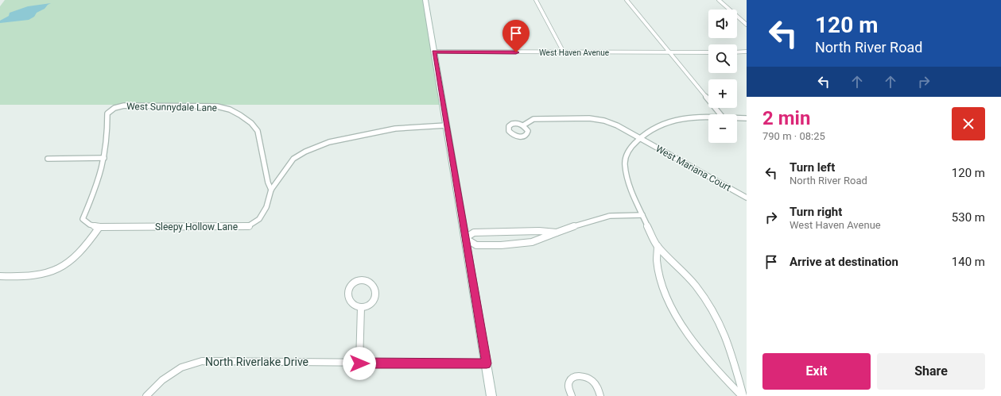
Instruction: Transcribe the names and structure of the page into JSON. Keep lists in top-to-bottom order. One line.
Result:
{"streets":{"street":["West Haven Avenue","West Sunnydale Lane","West Mariana Court","Sleepy Hollow Lane","North Riverlake Drive"]},"crossings":[["West Sunnydale Lane","Sleepy Hollow Lane"]],"page":{"turn":["120 m","North River Road"],"map_buttons":["+","−"],"heading":["2 min","790 m · 08:25"],"list":[{"name":"Turn left","note":"North River Road","value":"120 m"},{"name":"Turn right","note":"West Haven Avenue","value":"530 m"},{"name":"Arrive at destination","value":"140 m"}],"buttons":["Exit","Share"]}}
